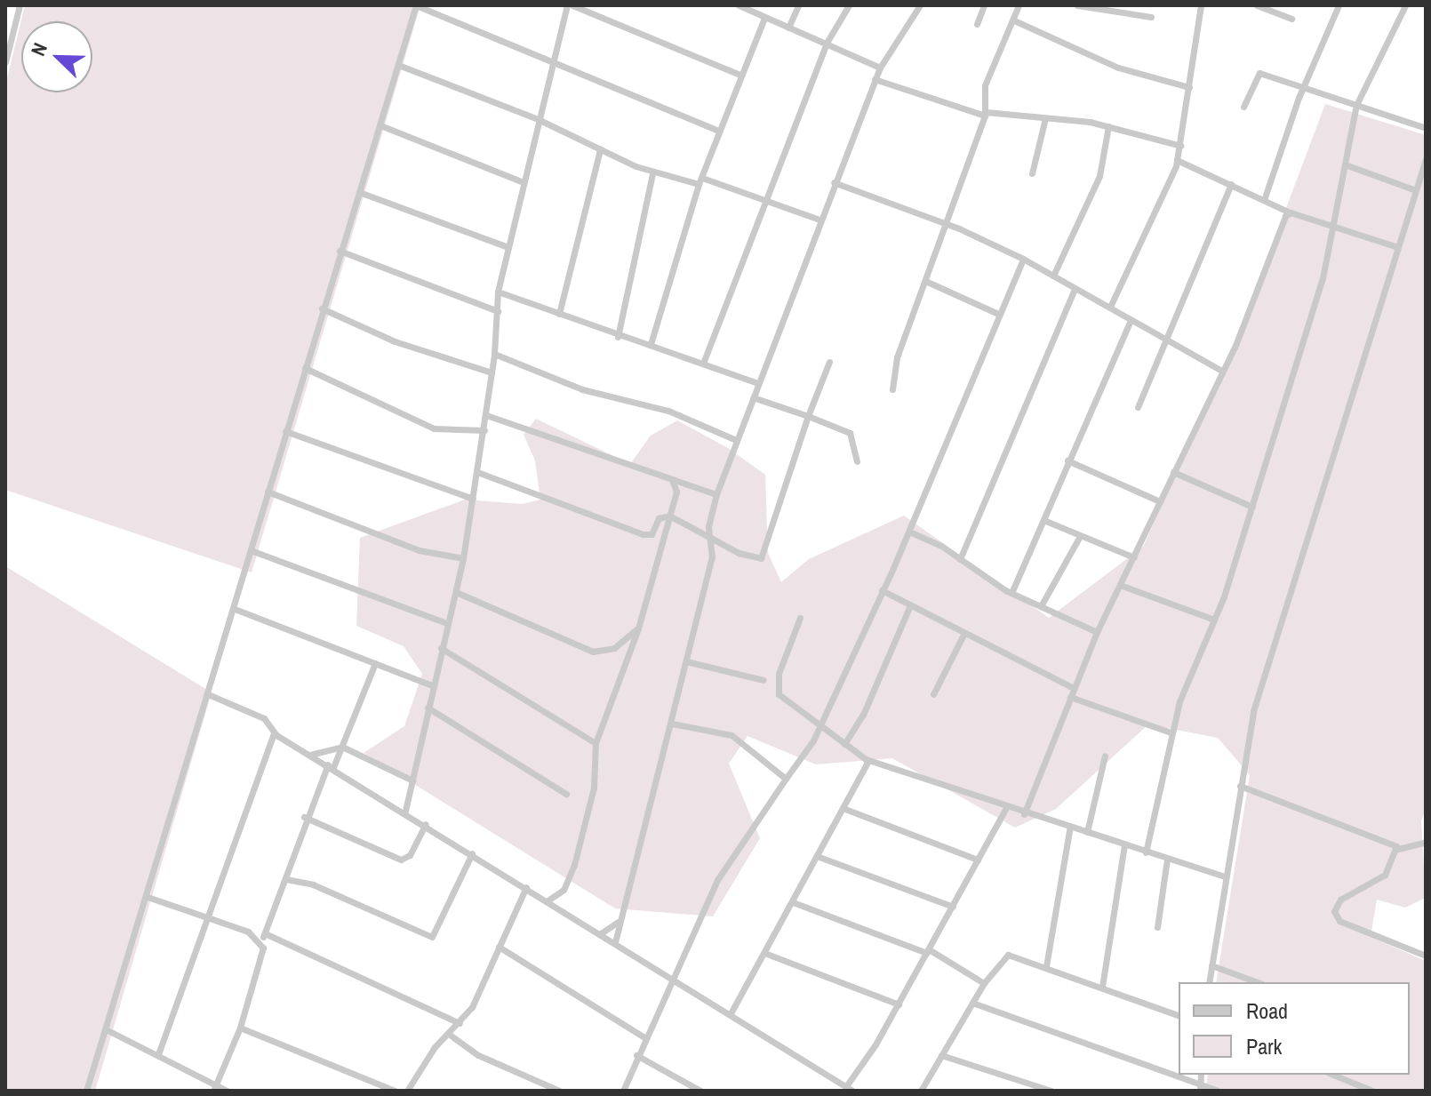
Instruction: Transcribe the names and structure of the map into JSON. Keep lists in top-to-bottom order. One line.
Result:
{"legend":["Road","Park"],"north":"top left"}
